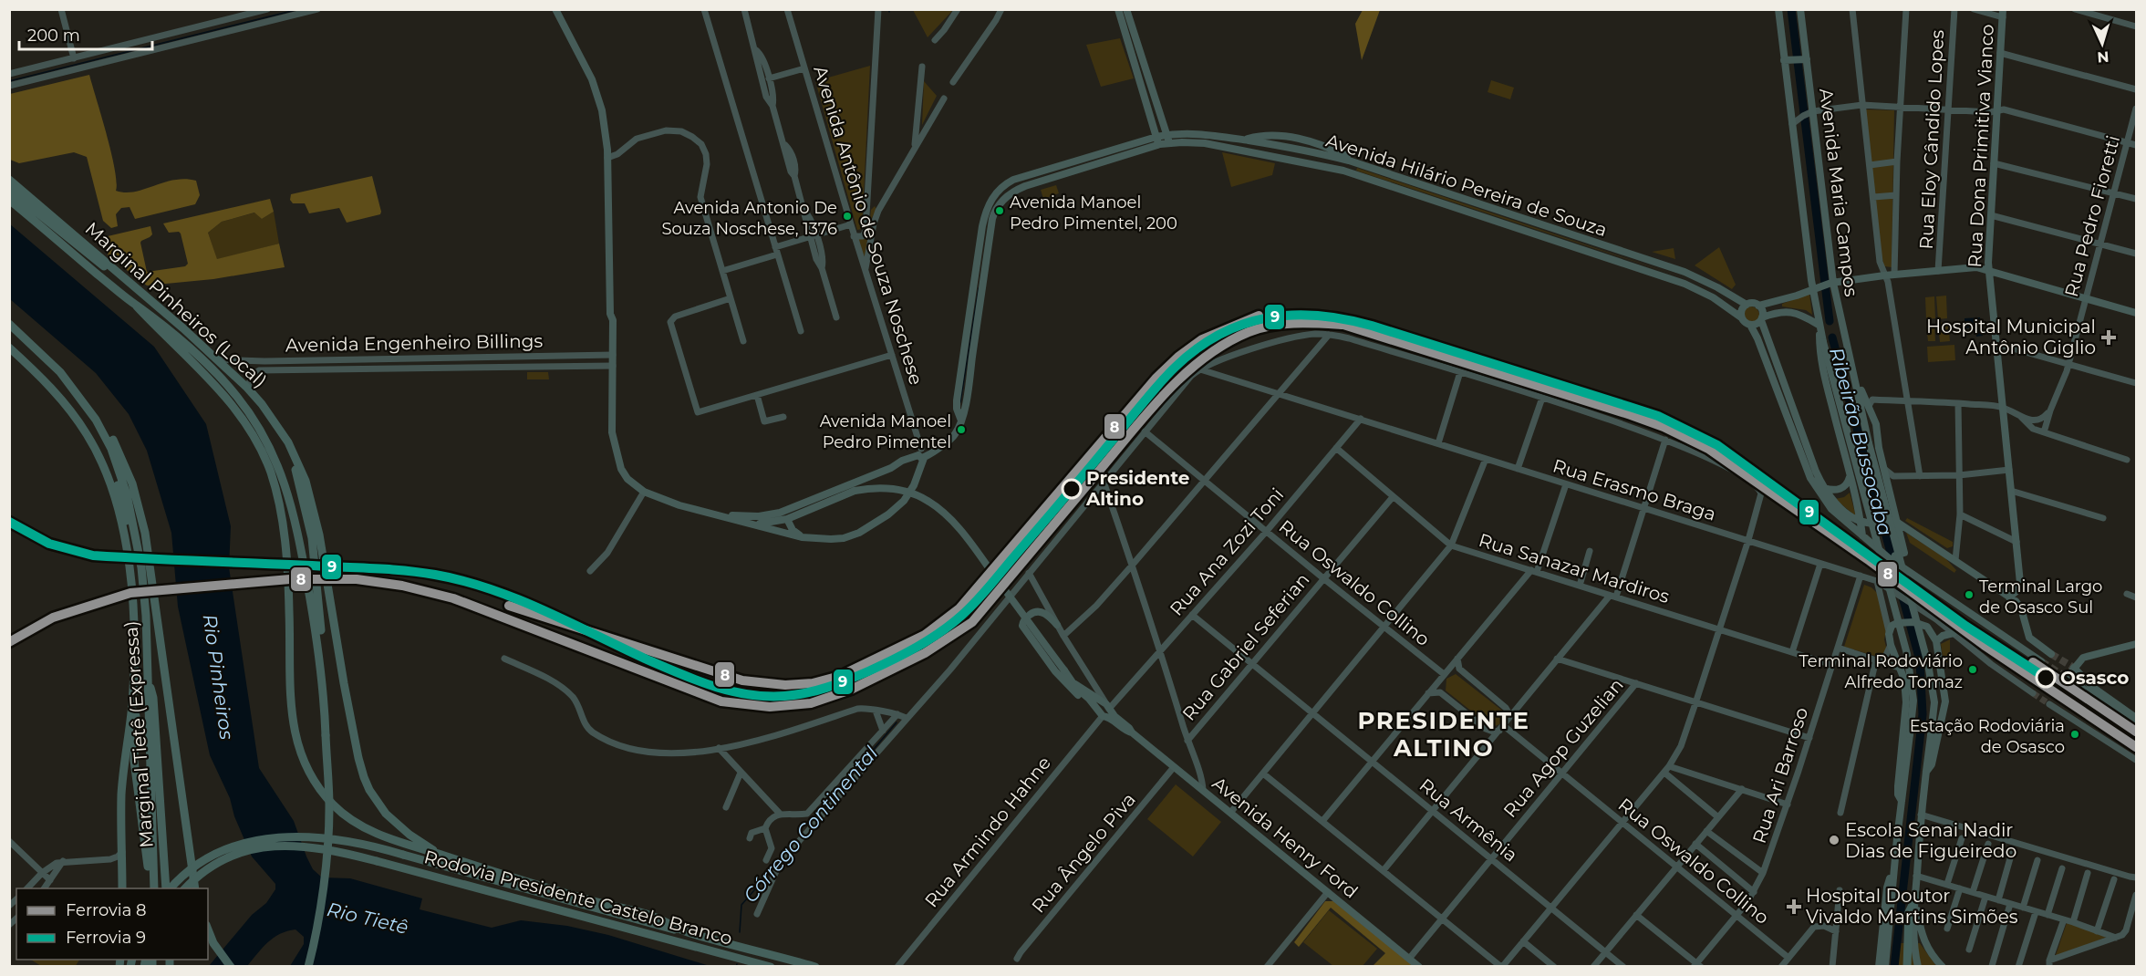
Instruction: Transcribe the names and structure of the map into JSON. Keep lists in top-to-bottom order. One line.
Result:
{"streets":{"highway":["Marginal Pinheiros (Local)","Marginal Tietê (Expressa)","Rodovia Presidente Castelo Branco"],"main road":["Rua Dona Primitiva Vianco","Avenida Hilário Pereira de Souza","Avenida Maria Campos","Avenida Henry Ford"],"street":["Rua Eloy Cândido Lopes","Rua Pedro Fioretti","Avenida Antônio de Souza Noschese","Avenida Engenheiro Billings","Rua Erasmo Braga","Rua Ana Zozi Toni","Rua Sanazar Mardiros","Rua Oswaldo Collino","Rua Gabriel Seferian","Rua Agop Guzelian","Rua Ari Barroso","Rua Armênia","Rua Armindo Hahne","Rua Ângelo Piva"]},"crossings":[["Marginal Pinheiros (Local)","Avenida Engenheiro Billings"],["Rua Erasmo Braga","Rua Ana Zozi Toni"],["Rua Erasmo Braga","Rua Ari Barroso"],["Rua Ana Zozi Toni","Rua Sanazar Mardiros"],["Rua Ana Zozi Toni","Rua Oswaldo Collino"],["Rua Ana Zozi Toni","Rua Armênia"],["Rua Ana Zozi Toni","Avenida Henry Ford"],["Rua Sanazar Mardiros","Rua Gabriel Seferian"],["Rua Sanazar Mardiros","Rua Ari Barroso"],["Rua Oswaldo Collino","Rua Gabriel Seferian"],["Rua Oswaldo Collino","Rua Agop Guzelian"],["Rua Oswaldo Collino","Rua Ari Barroso"],["Rua Gabriel Seferian","Rua Armênia"],["Rua Agop Guzelian","Rua Armênia"],["Rua Agop Guzelian","Avenida Henry Ford"],["Rua Armindo Hahne","Avenida Henry Ford"],["Avenida Henry Ford","Rua Ângelo Piva"]],"districts":["PRESIDENTE ALTINO"],"water":["Ribeirão Bussocaba","Rio Pinheiros","Córrego Continental","Rio Tietê"],"places":{"other":["Avenida Manoel Pedro Pimentel, 200","Avenida Antonio De Souza Noschese, 1376","Avenida Manoel Pedro Pimentel","Presidente Altino","Terminal Largo de Osasco Sul","Terminal Rodoviário Alfredo Tomaz","Osasco","Estação Rodoviária de Osasco","Escola Senai Nadir Dias de Figueiredo"],"health":["Hospital Municipal Antônio Giglio","Hospital Doutor Vivaldo Martins Simões"]},"lines":["rail line 9","rail line 8"],"legend":["Ferrovia 8","Ferrovia 9"],"scale_bar":"200 m","north":"bottom"}
